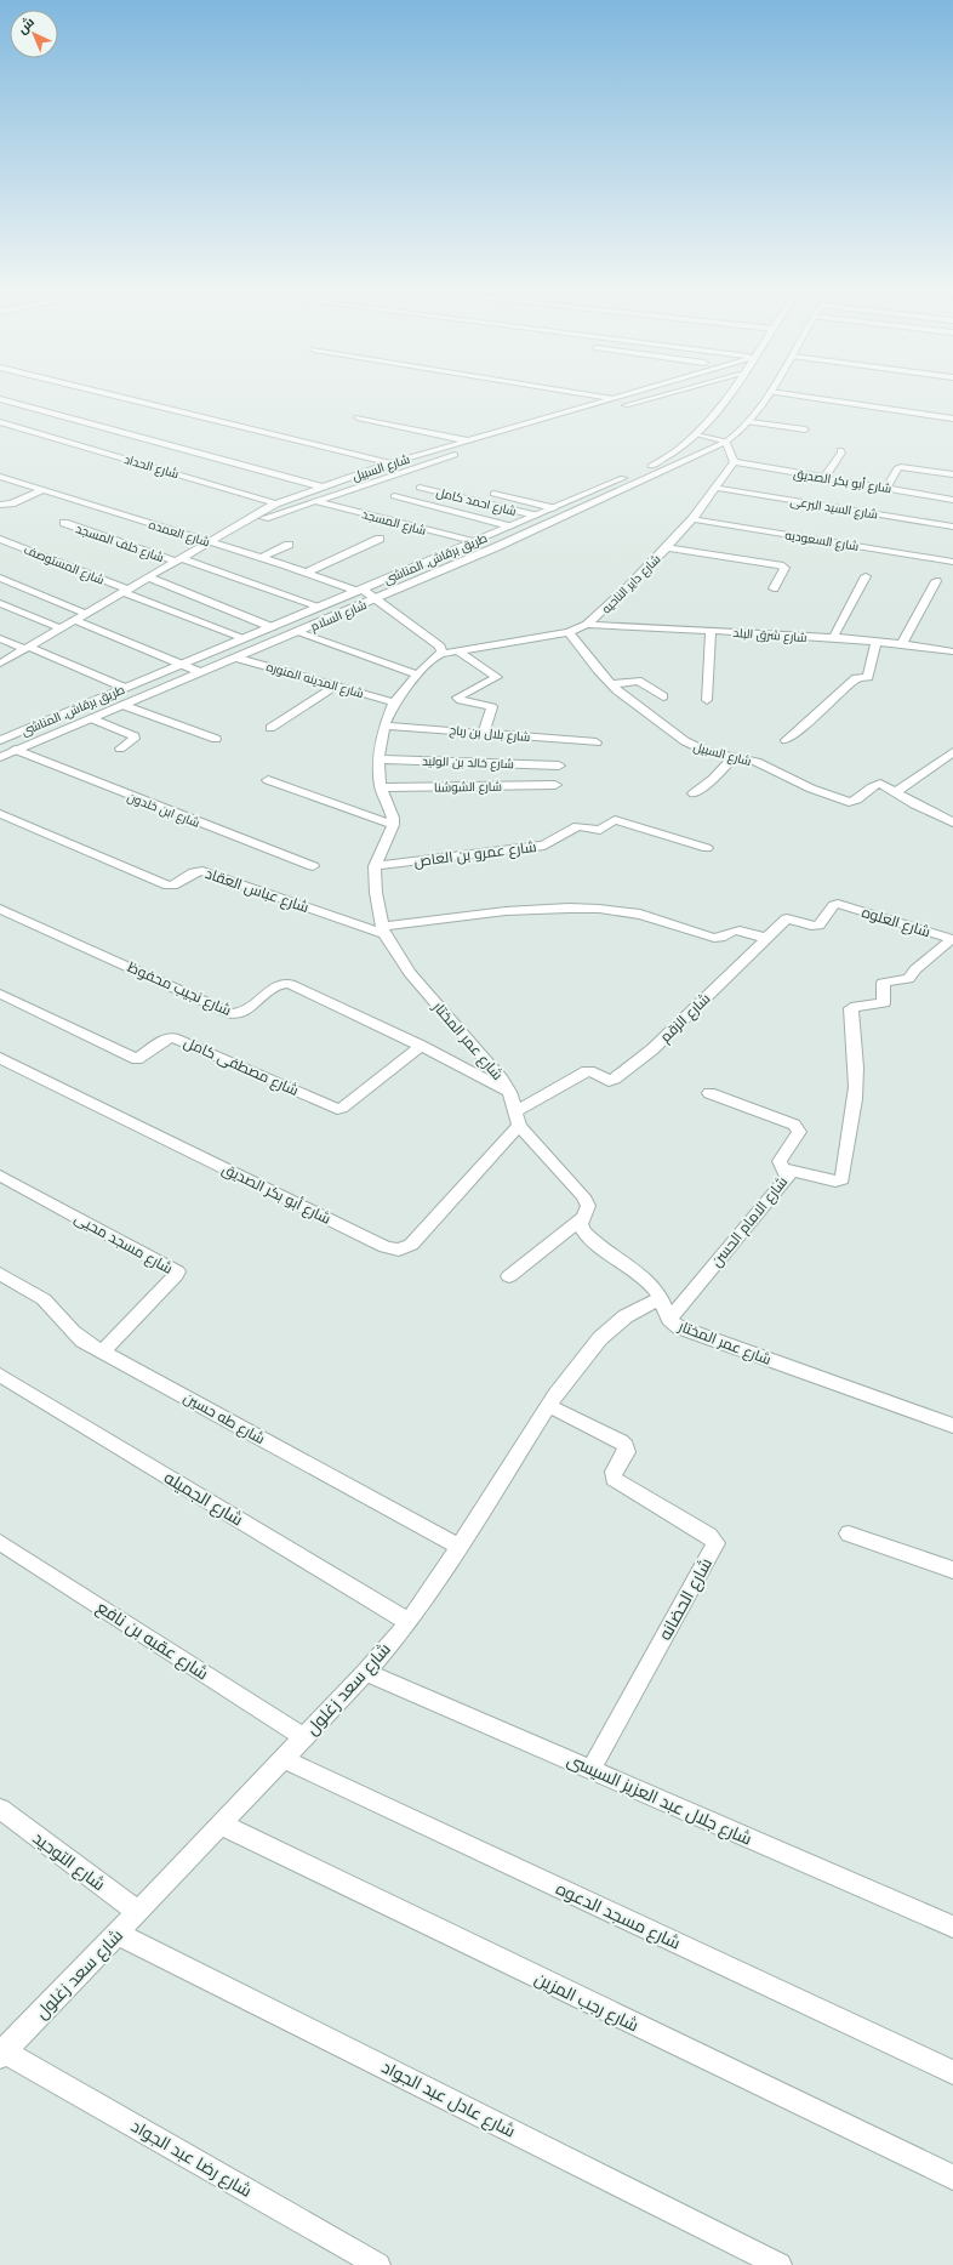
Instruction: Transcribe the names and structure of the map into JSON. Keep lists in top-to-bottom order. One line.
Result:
{"streets":{"street":["شارع الحداد","شارع السبيل","شارع أبو بكر الصديق","شارع احمد كامل","شارع السيد البرعى","شارع المسجد","شارع العمده","شارع السعوديه","شارع خلف المسجد","طريق برقاش, المناشى","شارع المستوصف","شارع داير الناحيه","شارع السلام","شارع شرق البلد","شارع المدينه المنوره","شارع بلال بن رباح","شارع خالد بن الوليد","شارع الشوشنا","شارع ابن خلدون","شارع عمرو بن العاص","شارع عباس العقاد","شارع العلوه","شارع نجيب محفوظ","شارع الزقم","شارع عمر المختار","شارع مصطفى كامل","شارع الامام الحسن","شارع مسجد محيى","شارع طه حسين","شارع الجميله","شارع الحضانه","شارع عقبه بن نافع","شارع سعد زغلول","شارع جلال عبد العزيز السيسى","شارع التوحيد","شارع مسجد الدعوه","شارع رجب المزين","شارع عادل عبد الجواد","شارع رضا عبد الجواد"]},"crossings":[["شارع الحداد","شارع السبيل"],["شارع السبيل","شارع المسجد"],["شارع السبيل","شارع العمده"],["شارع السبيل","شارع خلف المسجد"],["شارع السبيل","شارع المستوصف"],["شارع السبيل","شارع داير الناحيه"],["شارع أبو بكر الصديق","شارع داير الناحيه"],["شارع أبو بكر الصديق","شارع الزقم"],["شارع أبو بكر الصديق","شارع عمر المختار"],["شارع احمد كامل","طريق برقاش, المناشى"],["شارع السيد البرعى","شارع داير الناحيه"],["شارع المسجد","طريق برقاش, المناشى"],["شارع العمده","طريق برقاش, المناشى"],["شارع السعوديه","شارع داير الناحيه"],["شارع خلف المسجد","طريق برقاش, المناشى"],["طريق برقاش, المناشى","شارع المستوصف"],["شارع داير الناحيه","شارع شرق البلد"],["شارع السلام","شارع المدينه المنوره"],["شارع السلام","شارع ابن خلدون"],["شارع عمرو بن العاص","شارع عمر المختار"],["شارع عباس العقاد","شارع عمر المختار"],["شارع العلوه","شارع الزقم"],["شارع نجيب محفوظ","شارع عمر المختار"],["شارع نجيب محفوظ","شارع مصطفى كامل"],["شارع الزقم","شارع عمر المختار"],["شارع عمر المختار","شارع الامام الحسن"],["شارع عمر المختار","شارع سعد زغلول"],["شارع مسجد محيى","شارع طه حسين"],["شارع طه حسين","شارع سعد زغلول"],["شارع الجميله","شارع سعد زغلول"],["شارع الحضانه","شارع سعد زغلول"],["شارع الحضانه","شارع جلال عبد العزيز السيسى"],["شارع عقبه بن نافع","شارع سعد زغلول"],["شارع سعد زغلول","شارع جلال عبد العزيز السيسى"],["شارع سعد زغلول","شارع التوحيد"],["شارع سعد زغلول","شارع مسجد الدعوه"],["شارع سعد زغلول","شارع رجب المزين"],["شارع سعد زغلول","شارع عادل عبد الجواد"],["شارع سعد زغلول","شارع رضا عبد الجواد"]],"north":"top left"}
